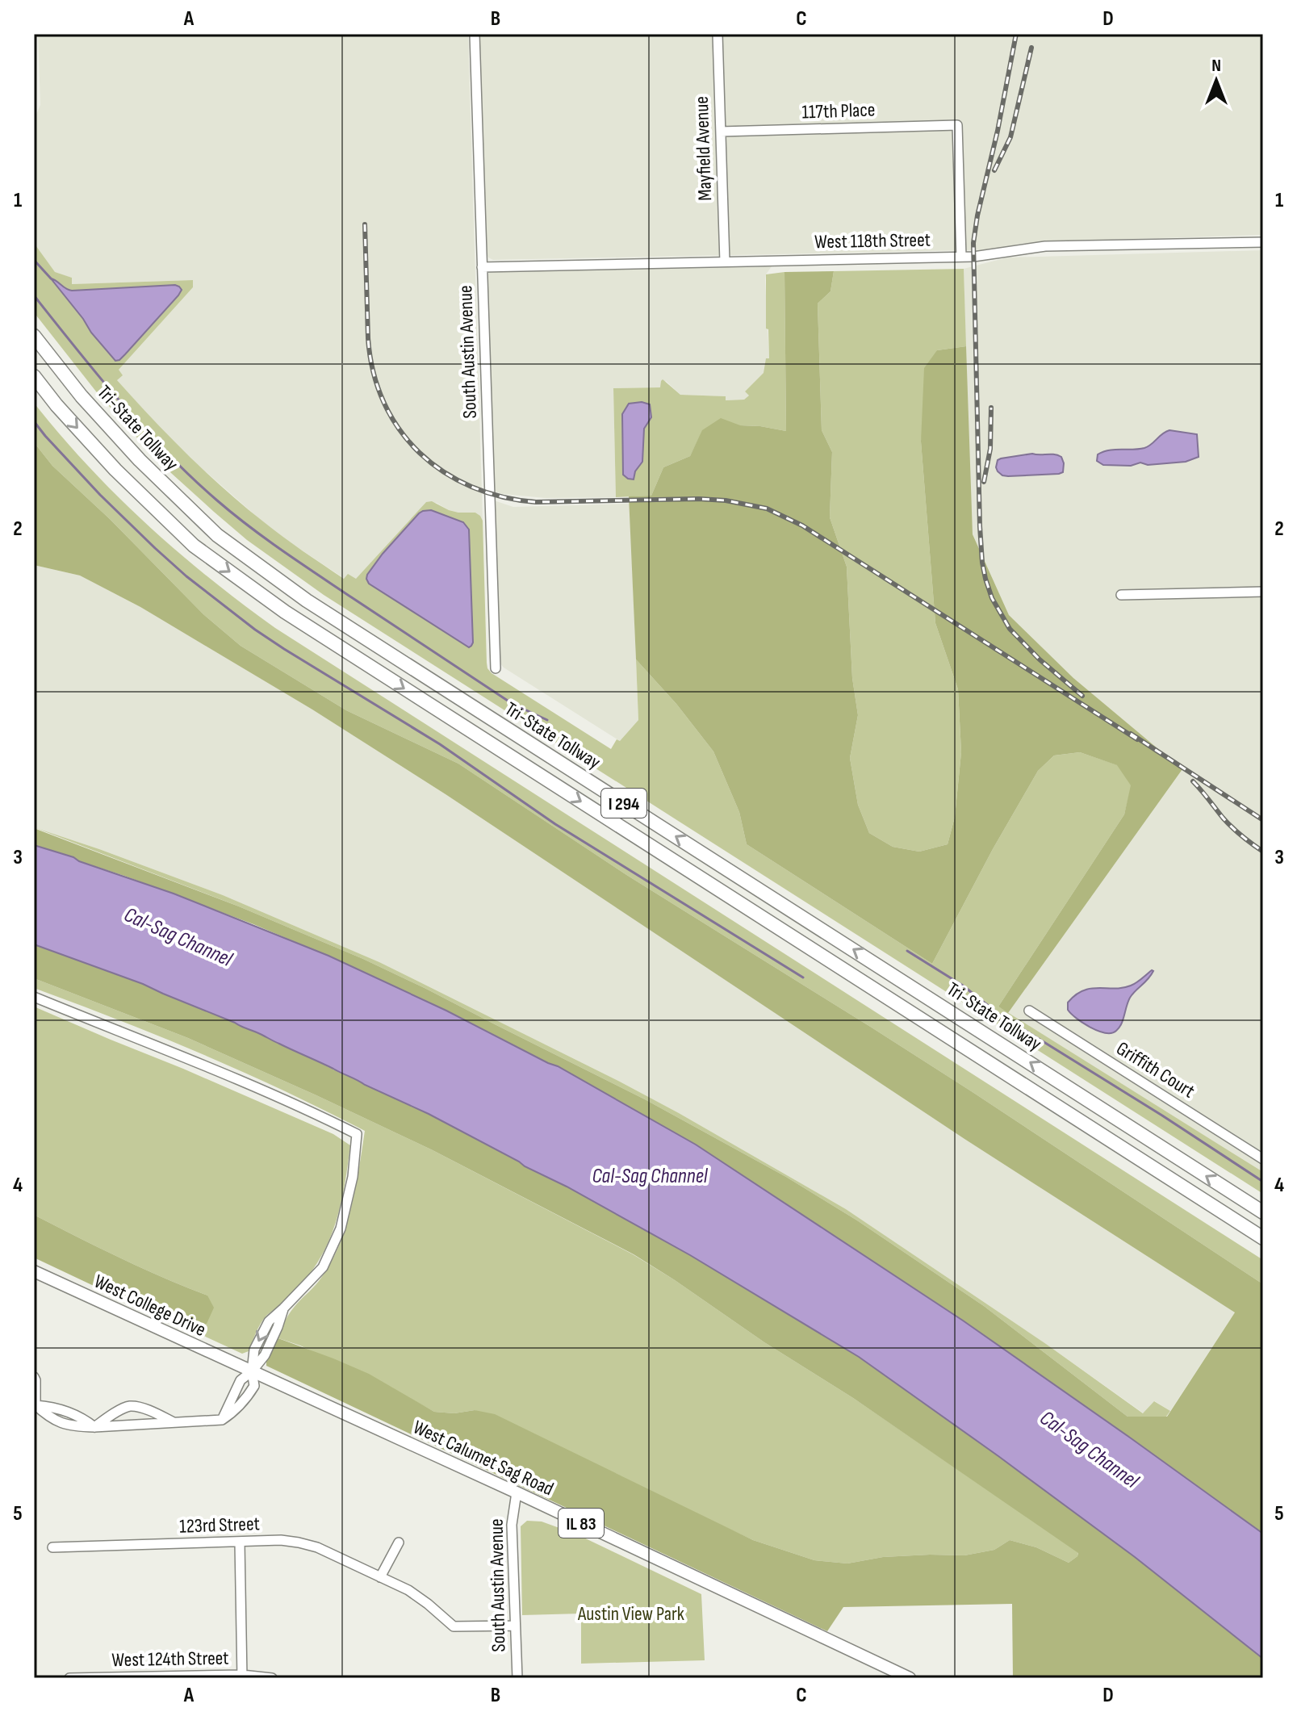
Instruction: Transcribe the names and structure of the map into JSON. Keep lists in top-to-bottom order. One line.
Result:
{"streets":{"highway":["Tri-State Tollway","I 294"],"main road":["West College Drive","West Calumet Sag Road","IL 83"],"street":["117th Place","Mayfield Avenue","West 118th Street","South Austin Avenue","Griffith Court","123rd Street","West 124th Street"]},"crossings":[["117th Place","Mayfield Avenue"],["117th Place","West 118th Street"],["Mayfield Avenue","West 118th Street"],["West 118th Street","South Austin Avenue"],["South Austin Avenue","West Calumet Sag Road"],["South Austin Avenue","123rd Street"],["West College Drive","West Calumet Sag Road"]],"water":["Cal-Sag Channel"],"parks":["Austin View Park"],"north":"top","grid":{"columns":["A","B","C","D"],"rows":["1","2","3","4","5"]}}
